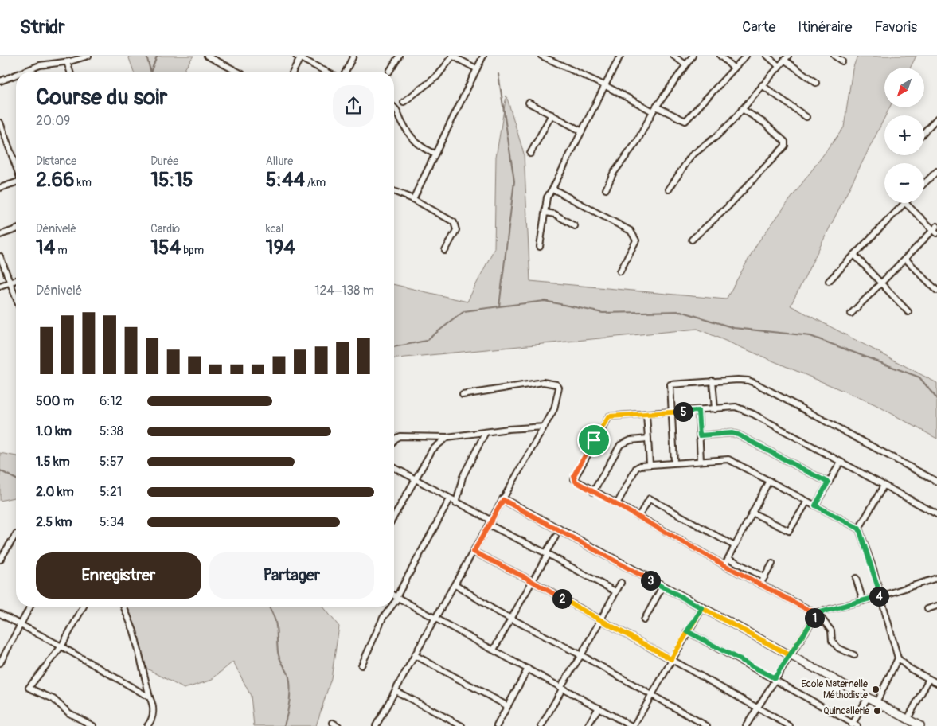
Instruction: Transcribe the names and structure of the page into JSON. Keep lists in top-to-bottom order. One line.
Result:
{"places":["Ecole Maternelle Méthodiste","Quincallerie"],"north":"bottom left","page":{"header":"Stridr","nav":["Carte","Itinéraire","Favoris"],"map_buttons":["+","−"],"heading":["Course du soir","20:09"],"stats":[["Distance","2.66 km"],["Durée","15:15"],["Allure","5:44 /km"],["Dénivelé","14 m"],["Cardio","154 bpm"],["kcal","194"]],"chart":["Dénivelé","124–138 m"],"list":[{"name":"500 m","note":"6:12"},{"name":"1.0 km","note":"5:38"},{"name":"1.5 km","note":"5:57"},{"name":"2.0 km","note":"5:21"},{"name":"2.5 km","note":"5:34"}],"pins":["5","3","4","2","1"],"buttons":["Enregistrer","Partager"]}}
